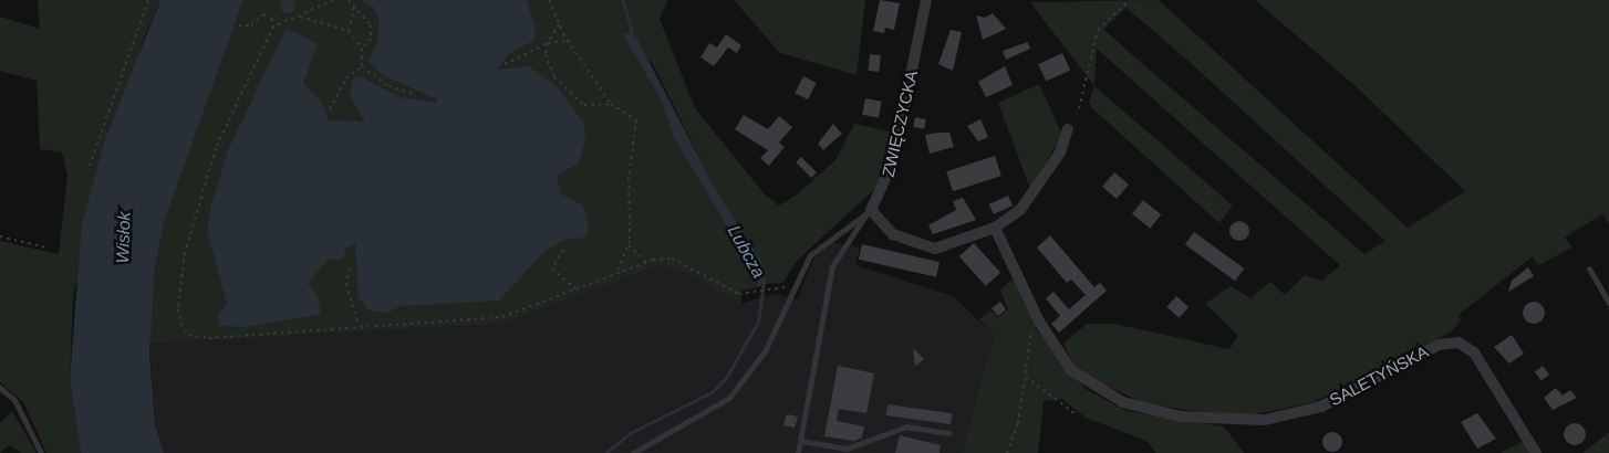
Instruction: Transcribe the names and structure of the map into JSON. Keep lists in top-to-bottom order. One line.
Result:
{"streets":{"street":["ZWIĘCZYCKA","SALETYŃSKA"]},"water":["Wisłok","Lubcza"]}
